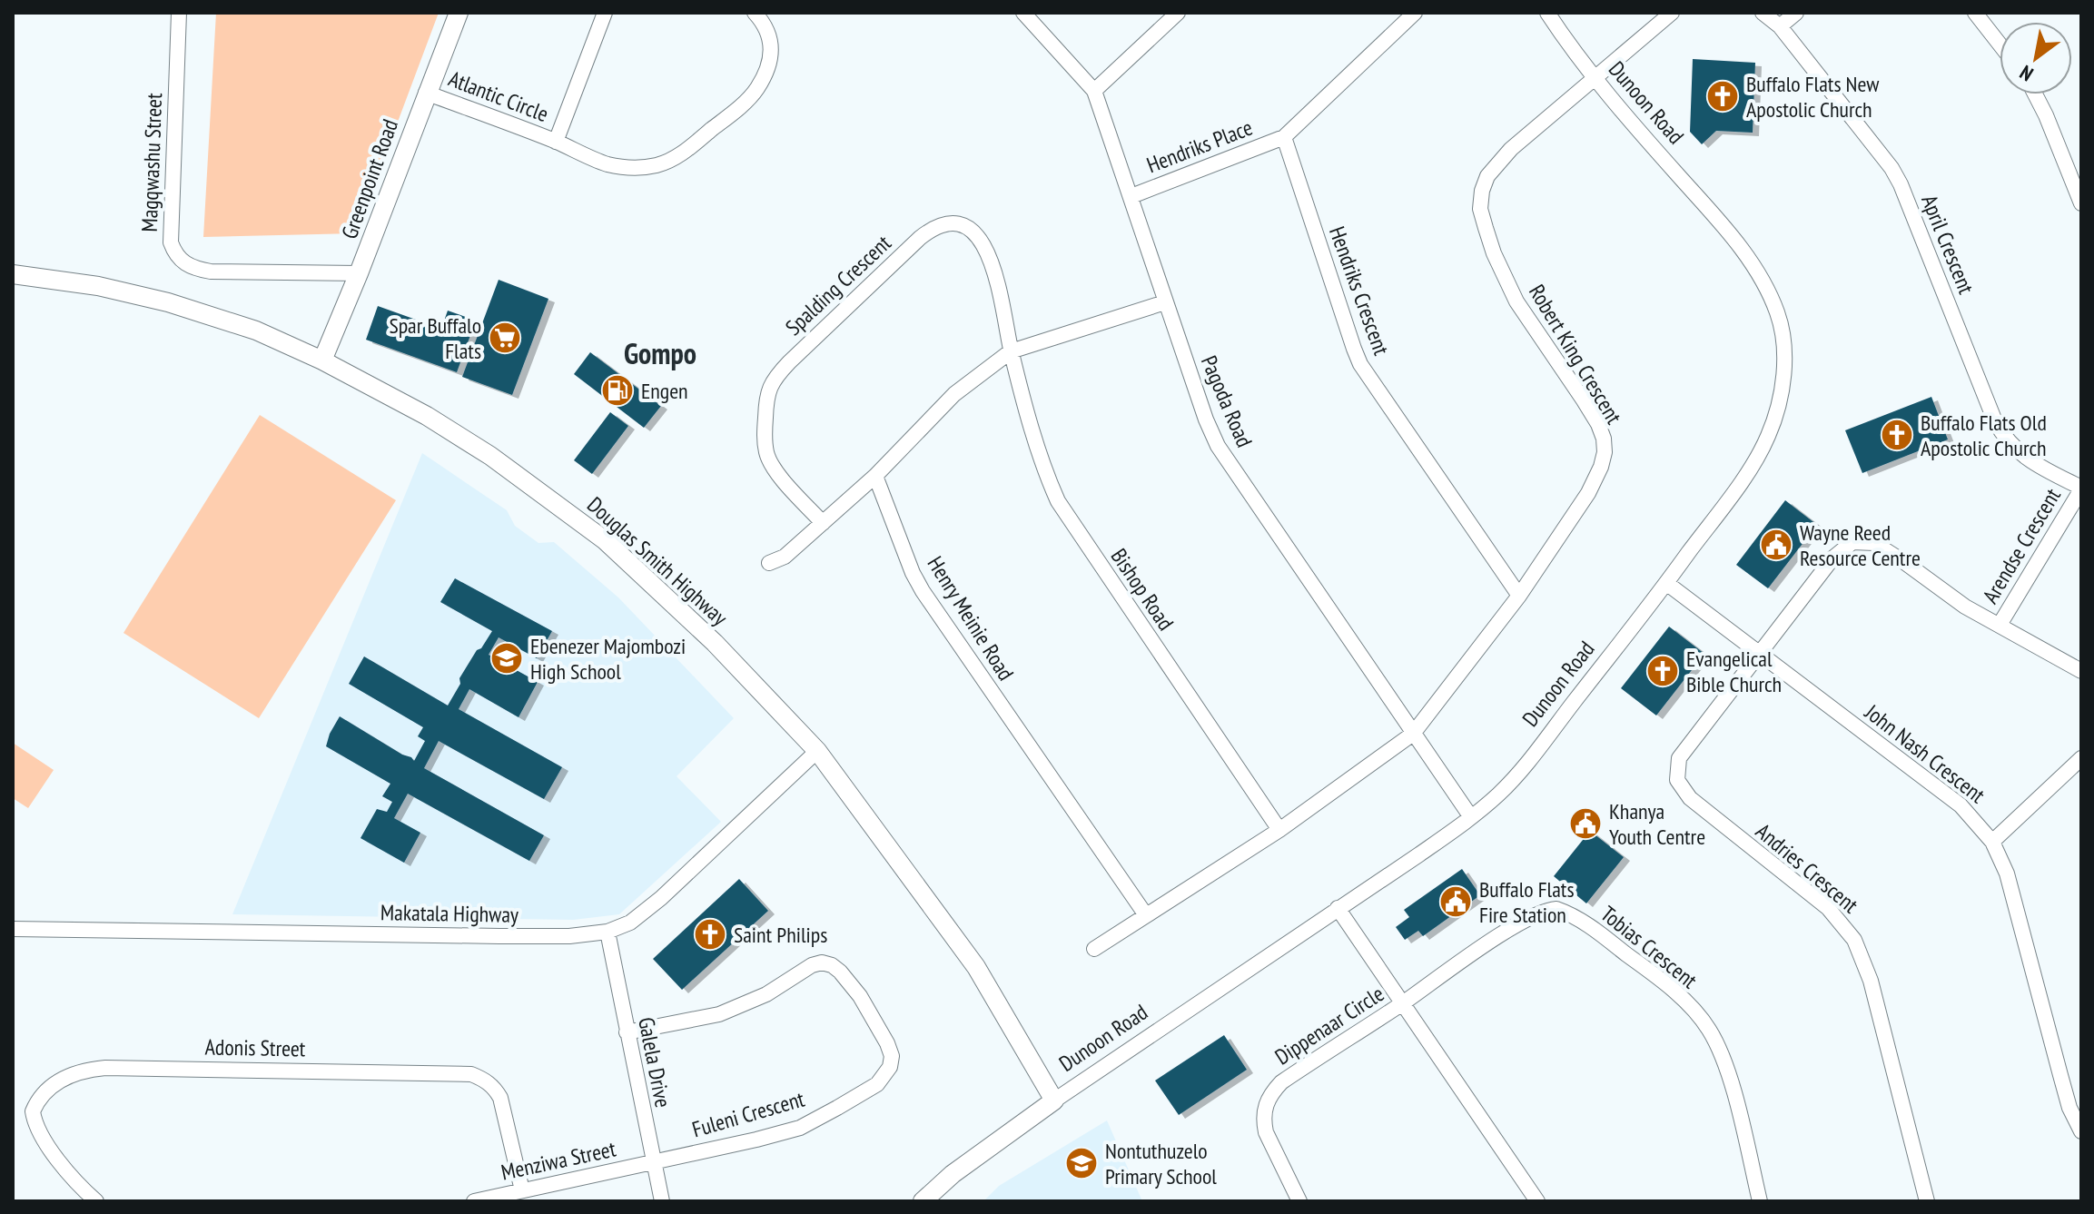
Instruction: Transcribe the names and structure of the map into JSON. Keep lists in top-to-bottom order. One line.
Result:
{"streets":{"street":["Atlantic Circle","Dunoon Road","Hendriks Place","Magqwashu Street","Greenpoint Road","April Crescent","Spalding Crescent","Hendriks Crescent","Robert King Crescent","Pagoda Road","Arendse Crescent","Douglas Smith Highway","Bishop Road","Henry Meinie Road","John Nash Crescent","Andries Crescent","Makatala Highway","Tobias Crescent","Dippenaar Circle","Adonis Street","Galela Drive","Fuleni Crescent","Menziwa Street"]},"crossings":[["Atlantic Circle","Greenpoint Road"],["Dunoon Road","Robert King Crescent"],["Dunoon Road","Pagoda Road"],["Dunoon Road","Douglas Smith Highway"],["Dunoon Road","John Nash Crescent"],["Dunoon Road","Dippenaar Circle"],["Hendriks Place","Hendriks Crescent"],["Hendriks Place","Pagoda Road"],["Magqwashu Street","Greenpoint Road"],["Greenpoint Road","Douglas Smith Highway"],["April Crescent","Arendse Crescent"],["Spalding Crescent","Bishop Road"],["Hendriks Crescent","Robert King Crescent"],["Robert King Crescent","Pagoda Road"],["Douglas Smith Highway","Makatala Highway"],["John Nash Crescent","Andries Crescent"],["Makatala Highway","Galela Drive"],["Tobias Crescent","Dippenaar Circle"],["Adonis Street","Menziwa Street"],["Galela Drive","Fuleni Crescent"],["Galela Drive","Menziwa Street"],["Fuleni Crescent","Menziwa Street"]],"districts":["Gompo"],"places":{"church":["Buffalo Flats New Apostolic Church","Buffalo Flats Old Apostolic Church","Evangelical Bible Church","Saint Philips"],"supermarket":["Spar Buffalo Flats"],"fuel station":["Engen"],"public building":["Wayne Reed Resource Centre","Khanya Youth Centre","Buffalo Flats Fire Station"],"school or university":["Ebenezer Majombozi High School","Nontuthuzelo Primary School"]},"north":"bottom left"}
